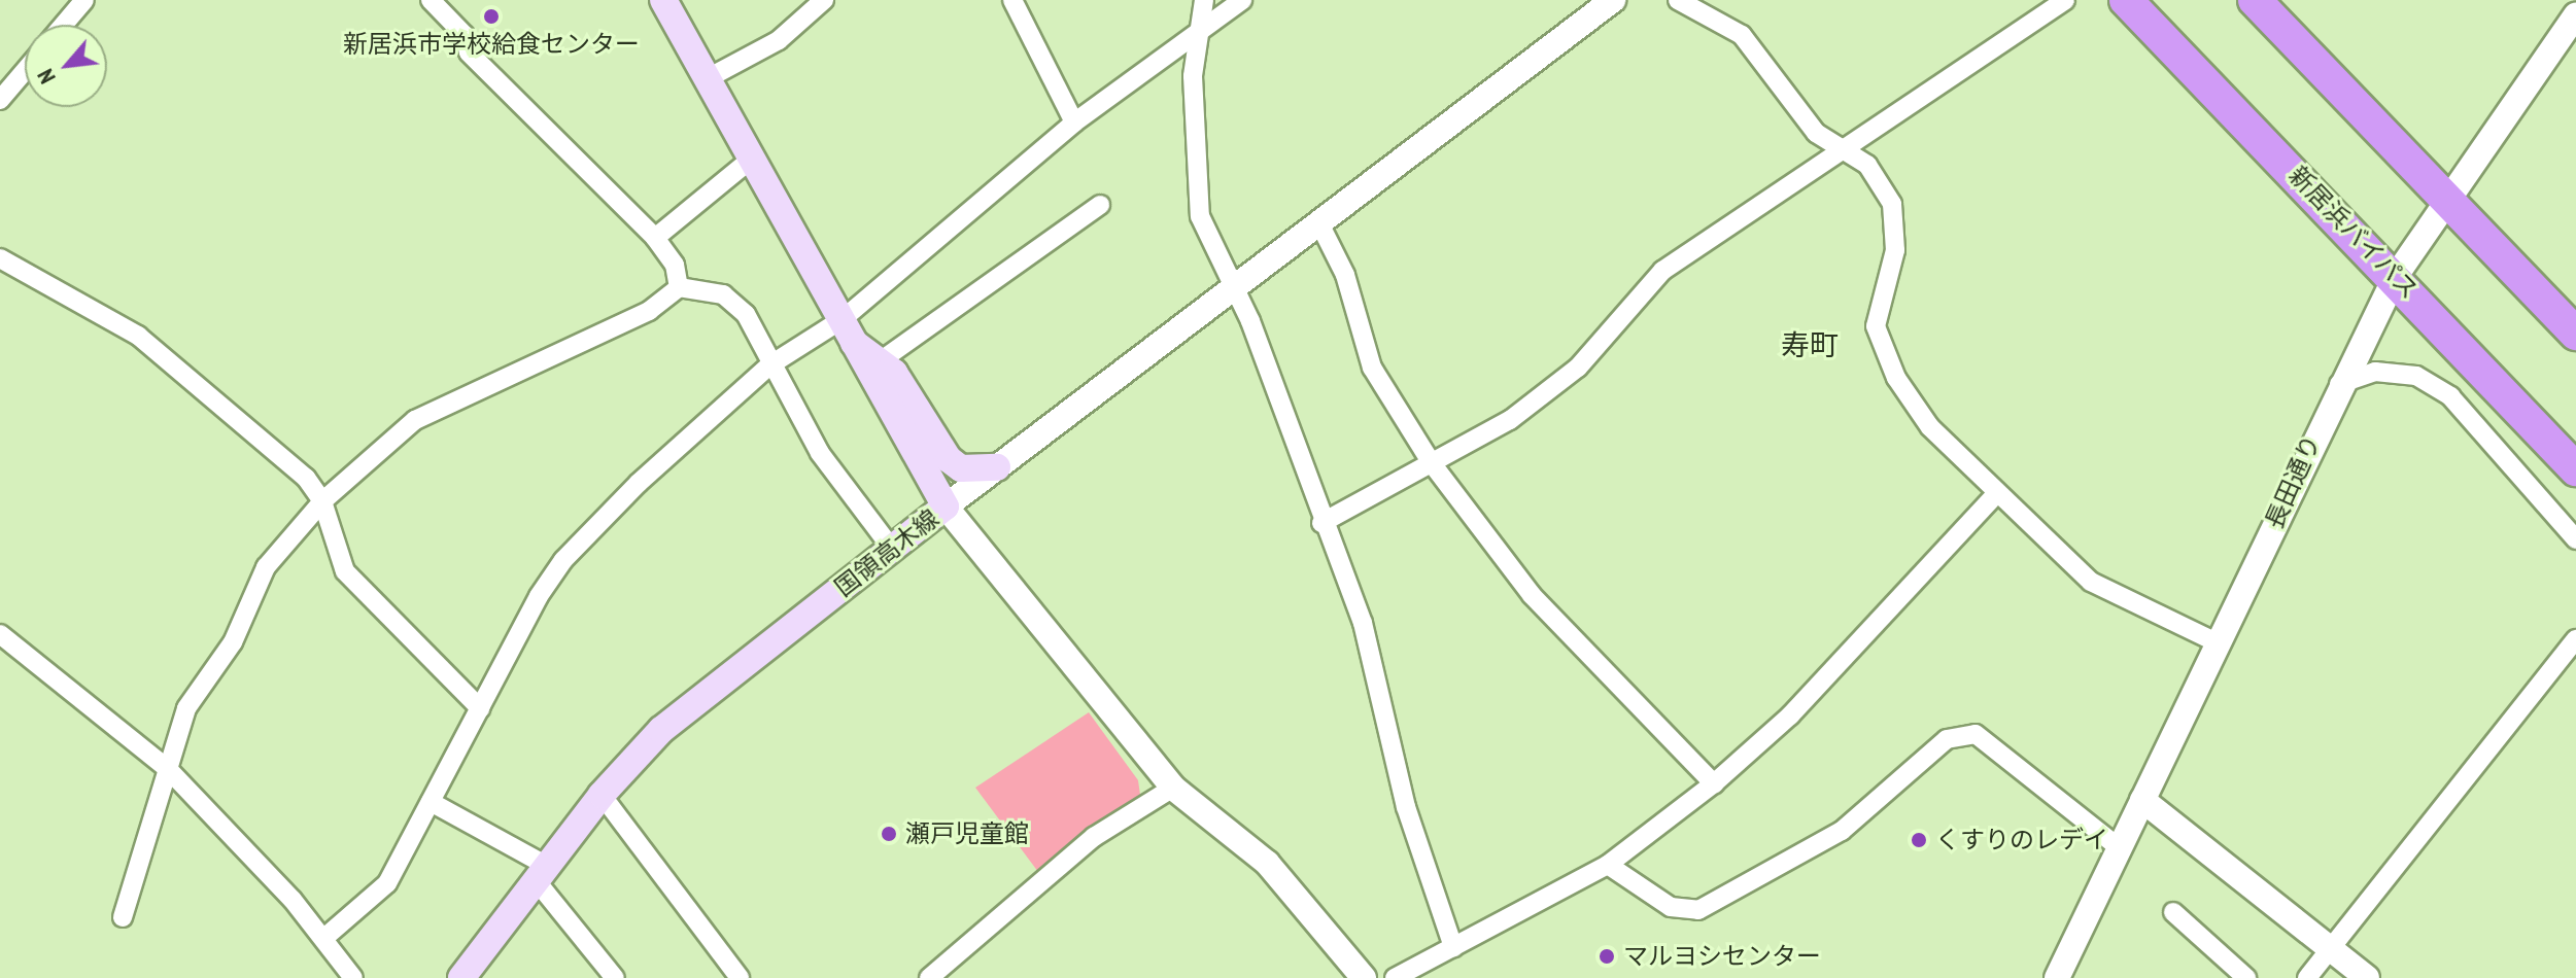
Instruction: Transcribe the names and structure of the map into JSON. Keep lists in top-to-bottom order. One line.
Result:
{"streets":{"highway":["新居浜バイパス"],"main road":["国領高木線"],"street":["長田通り"]},"crossings":[["新居浜バイパス","長田通り"]],"districts":["寿町"],"places":["新居浜市学校給食センター","瀬戸児童館","くすりのレデイ","マルヨシセンター"],"north":"bottom left"}
